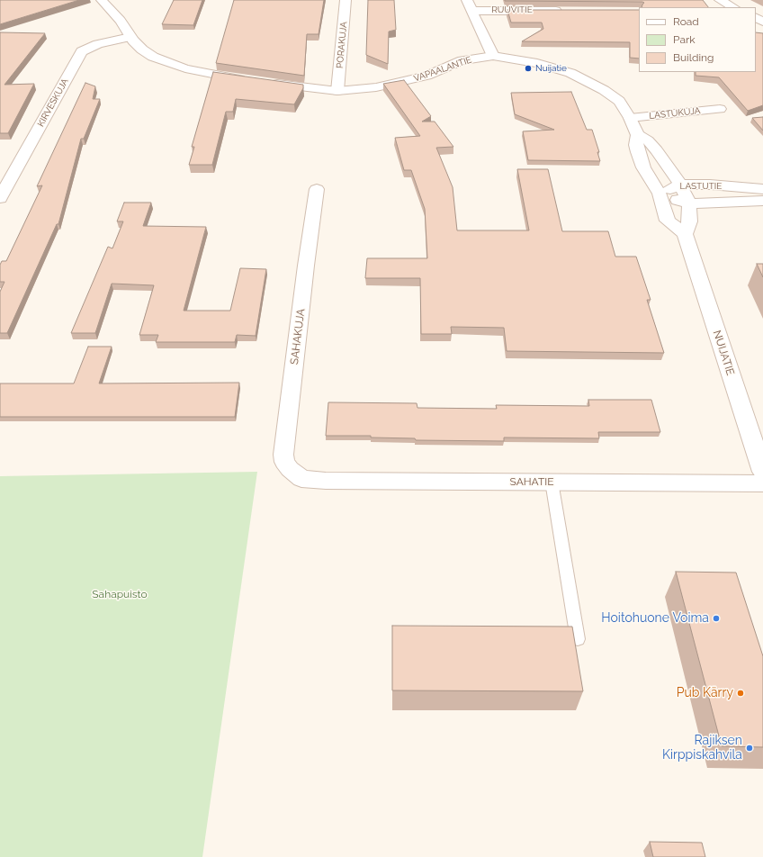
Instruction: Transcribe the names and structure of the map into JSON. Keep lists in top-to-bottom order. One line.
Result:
{"streets":{"street":["RUUVITIE","PORAKUJA","VAPAALANTIE","KIRVESKUJA","LASTUKUJA","LASTUTIE","SAHAKUJA","NUIJATIE","SAHATIE"]},"crossings":[["PORAKUJA","VAPAALANTIE"],["VAPAALANTIE","KIRVESKUJA"],["SAHAKUJA","SAHATIE"]],"parks":["Sahapuisto"],"places":["Nuijatie","Hoitohuone Voima","Pub Kärry","Rajiksen Kirppiskahvila"],"legend":["Road","Park","Building"]}
